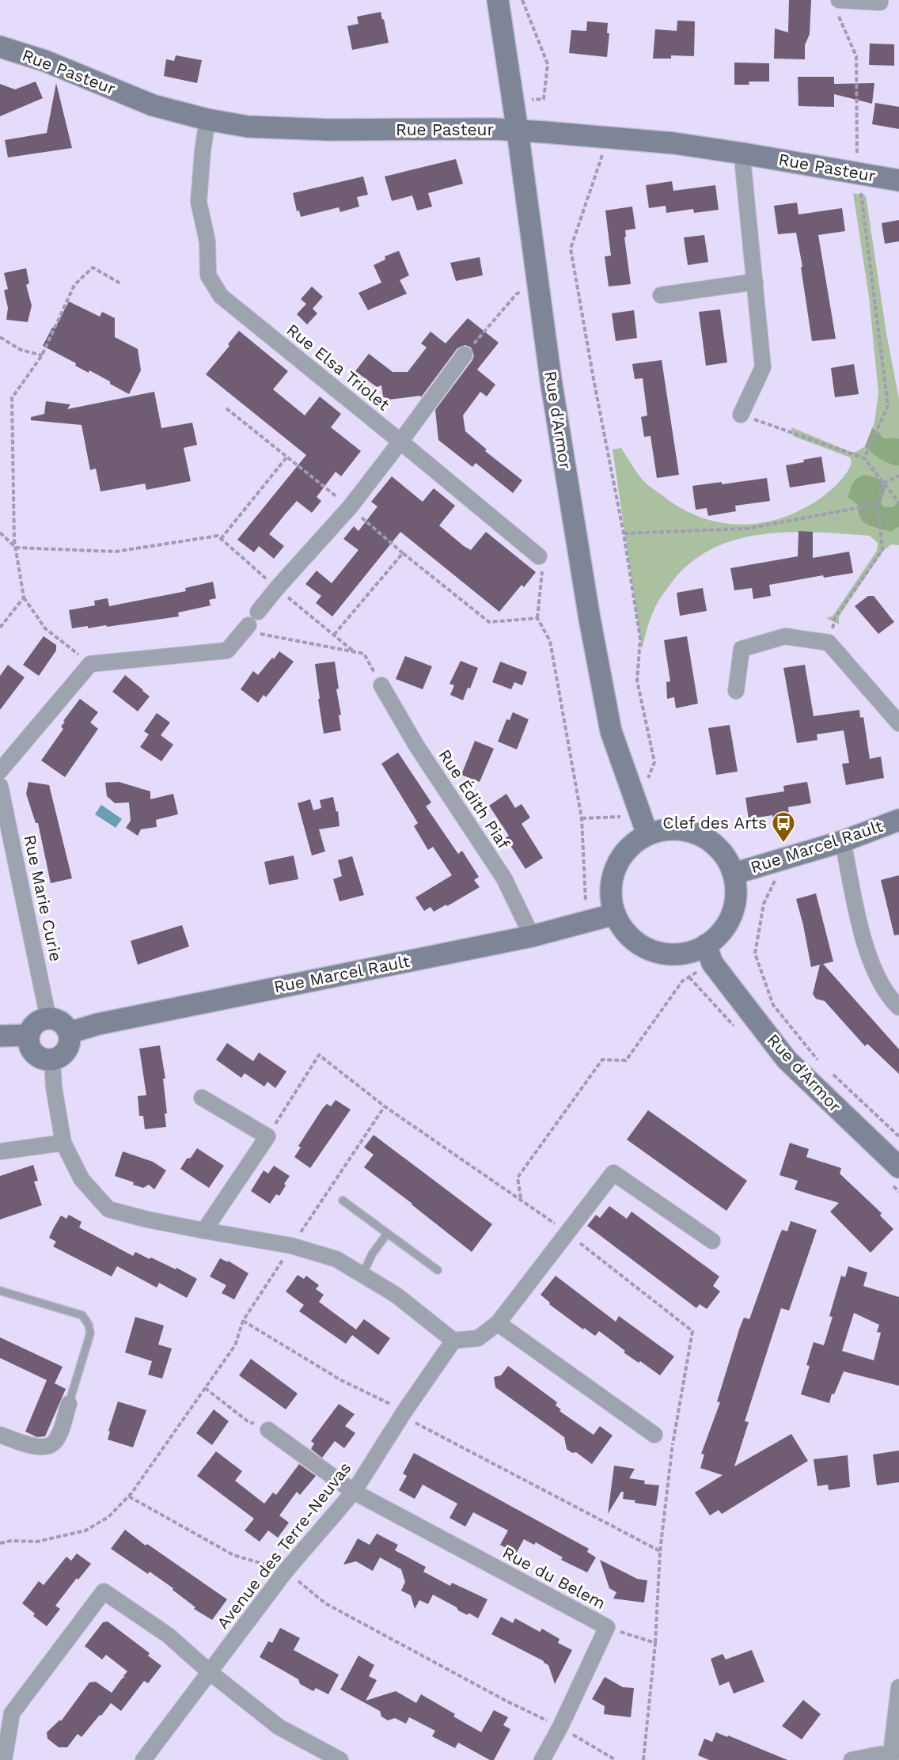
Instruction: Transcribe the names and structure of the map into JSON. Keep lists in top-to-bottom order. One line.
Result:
{"streets":{"street":["Rue Pasteur","Rue Elsa Triolet","Rue d'Armor","Rue Édith Piaf","Rue Marcel Rault","Rue Marie Curie","Avenue des Terre-Neuvas","Rue du Belem"]},"crossings":[["Rue Pasteur","Rue Elsa Triolet"],["Rue Pasteur","Rue d'Armor"],["Rue d'Armor","Rue Marcel Rault"],["Rue Édith Piaf","Rue Marcel Rault"],["Rue Marcel Rault","Rue Marie Curie"],["Avenue des Terre-Neuvas","Rue du Belem"]],"places":{"bus stop":["Clef des Arts"]}}
